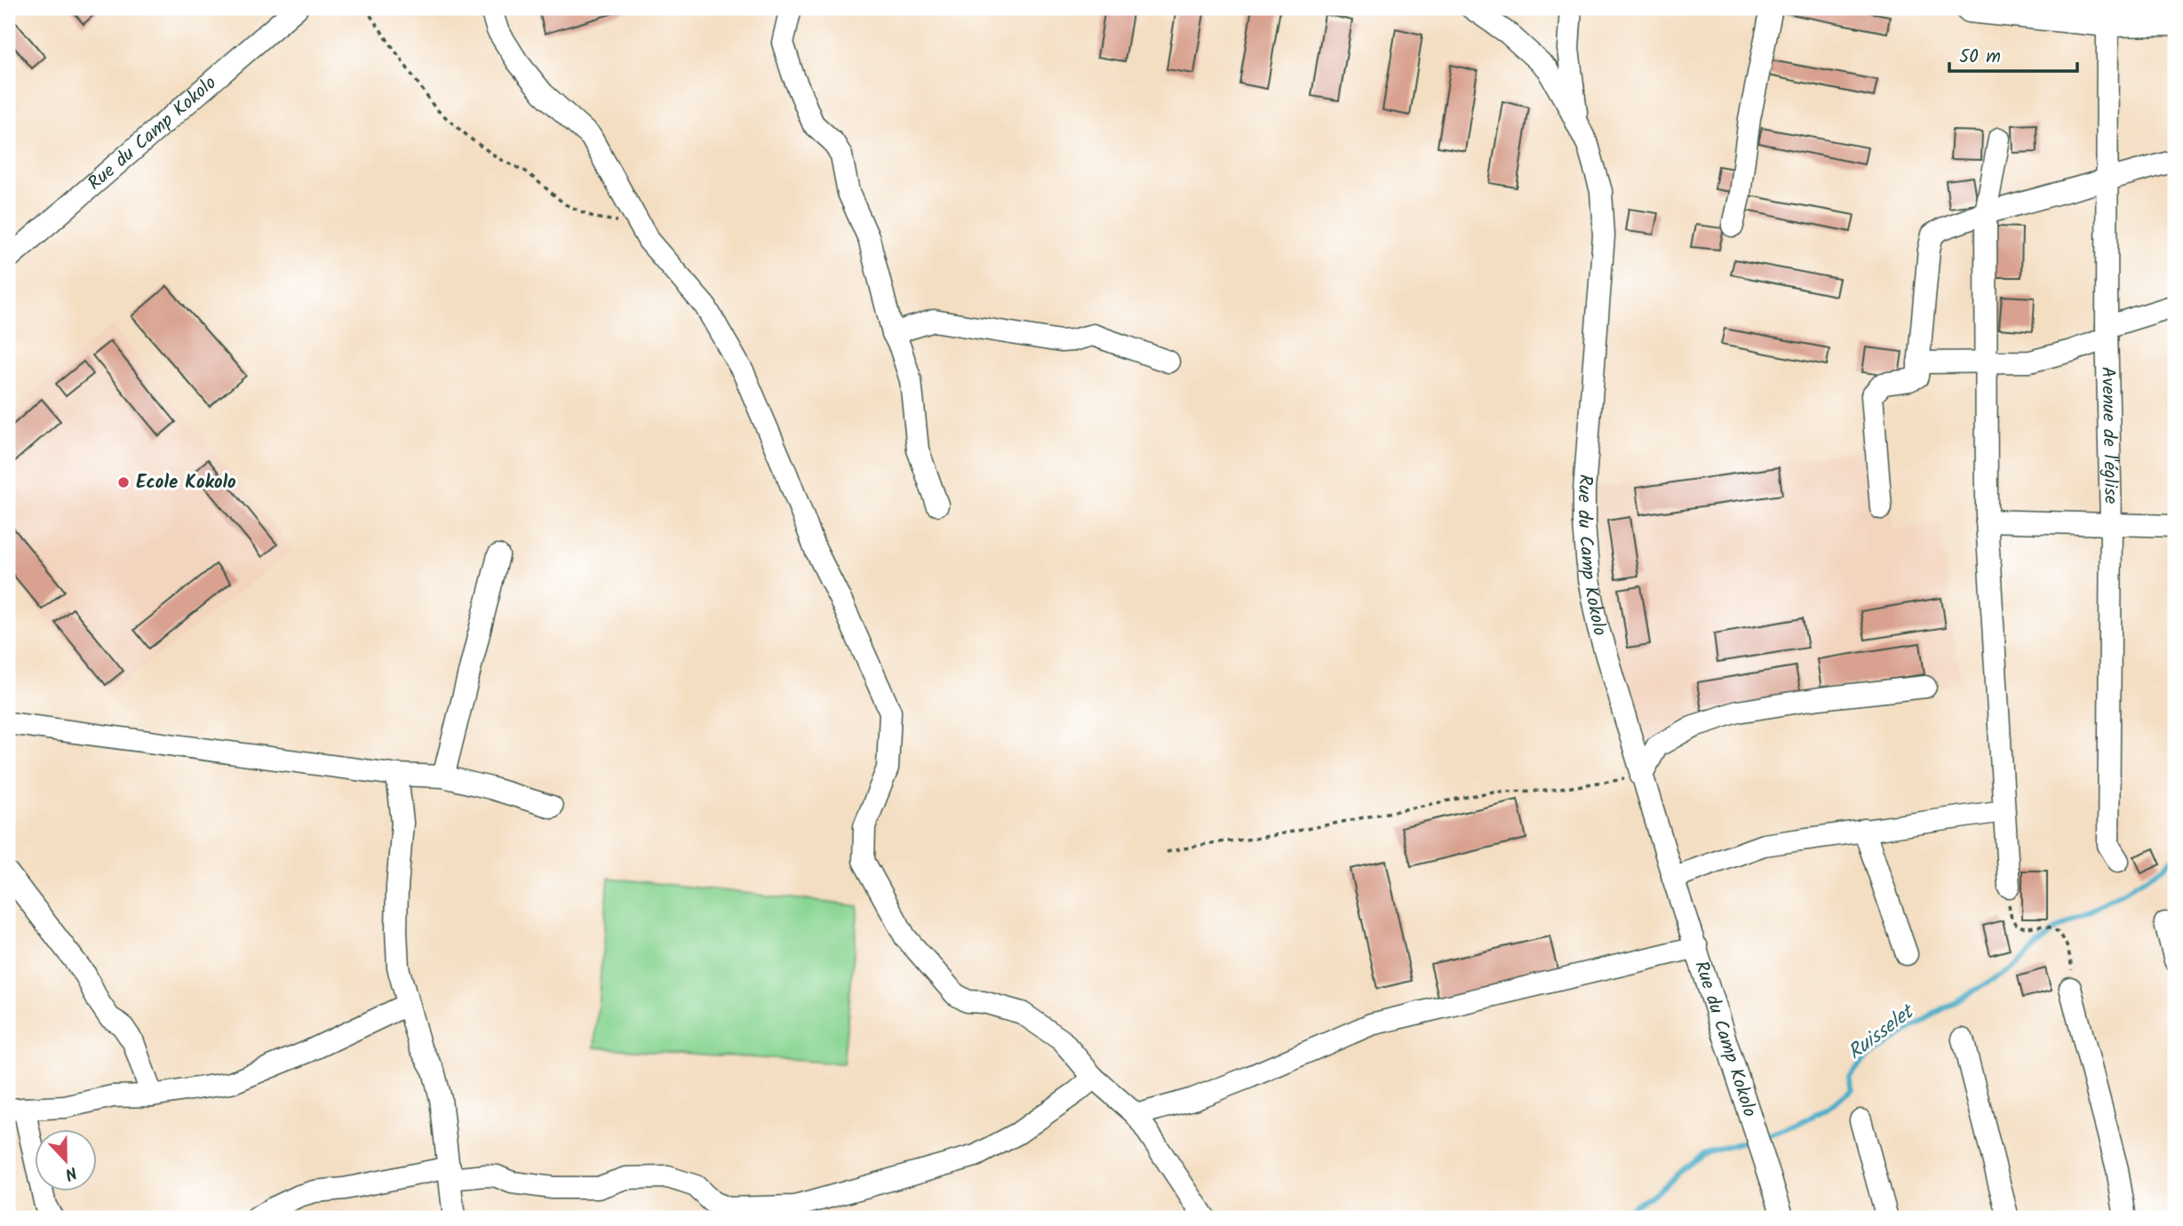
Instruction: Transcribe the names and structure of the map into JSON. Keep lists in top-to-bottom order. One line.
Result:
{"streets":{"street":["Rue du Camp Kokolo","Avenue de l'église"]},"water":["Ruisselet"],"places":["Ecole Kokolo"],"scale_bar":"50 m","north":"bottom"}
